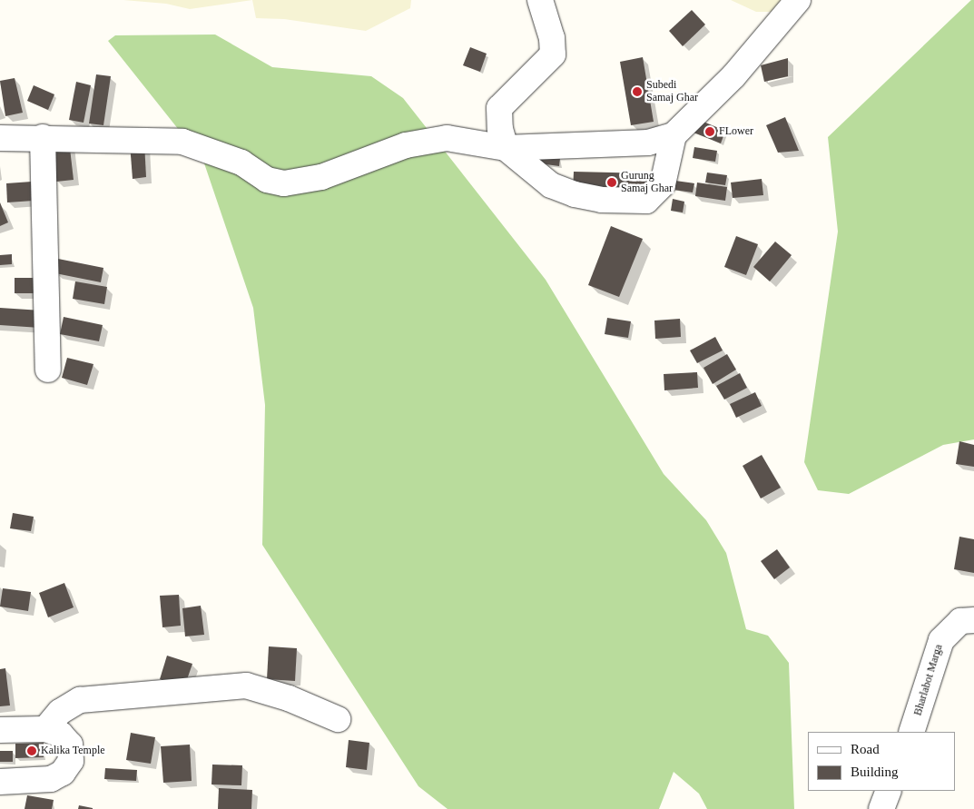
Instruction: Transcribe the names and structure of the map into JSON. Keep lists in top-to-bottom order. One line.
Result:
{"streets":{"street":["Bharlabot Marga"]},"places":["Subedi Samaj Ghar","FLower","Gurung Samaj Ghar","Kalika Temple"],"legend":["Road","Building"]}
